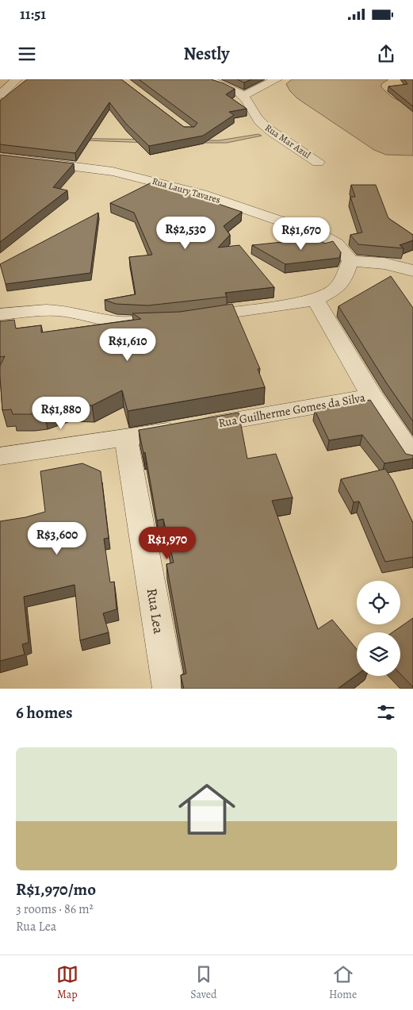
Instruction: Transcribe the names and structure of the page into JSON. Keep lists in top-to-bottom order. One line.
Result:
{"streets":{"street":["Rua Mar Azul","Rua Laury Tavares","Rua Guilherme Gomes da Silva","Rua Lea"]},"crossings":[["Rua Guilherme Gomes da Silva","Rua Lea"]],"page":{"status":"11:51","header":"Nestly","price":["R$2,530","R$1,670","R$1,610","R$1,880","R$3,600","R$1,970"],"heading":"6 homes","list":[{"name":"R$1,970/mo","note":"3 rooms · 86 m² · Rua Lea"}],"tabs":["Map","Saved","Home"]}}
